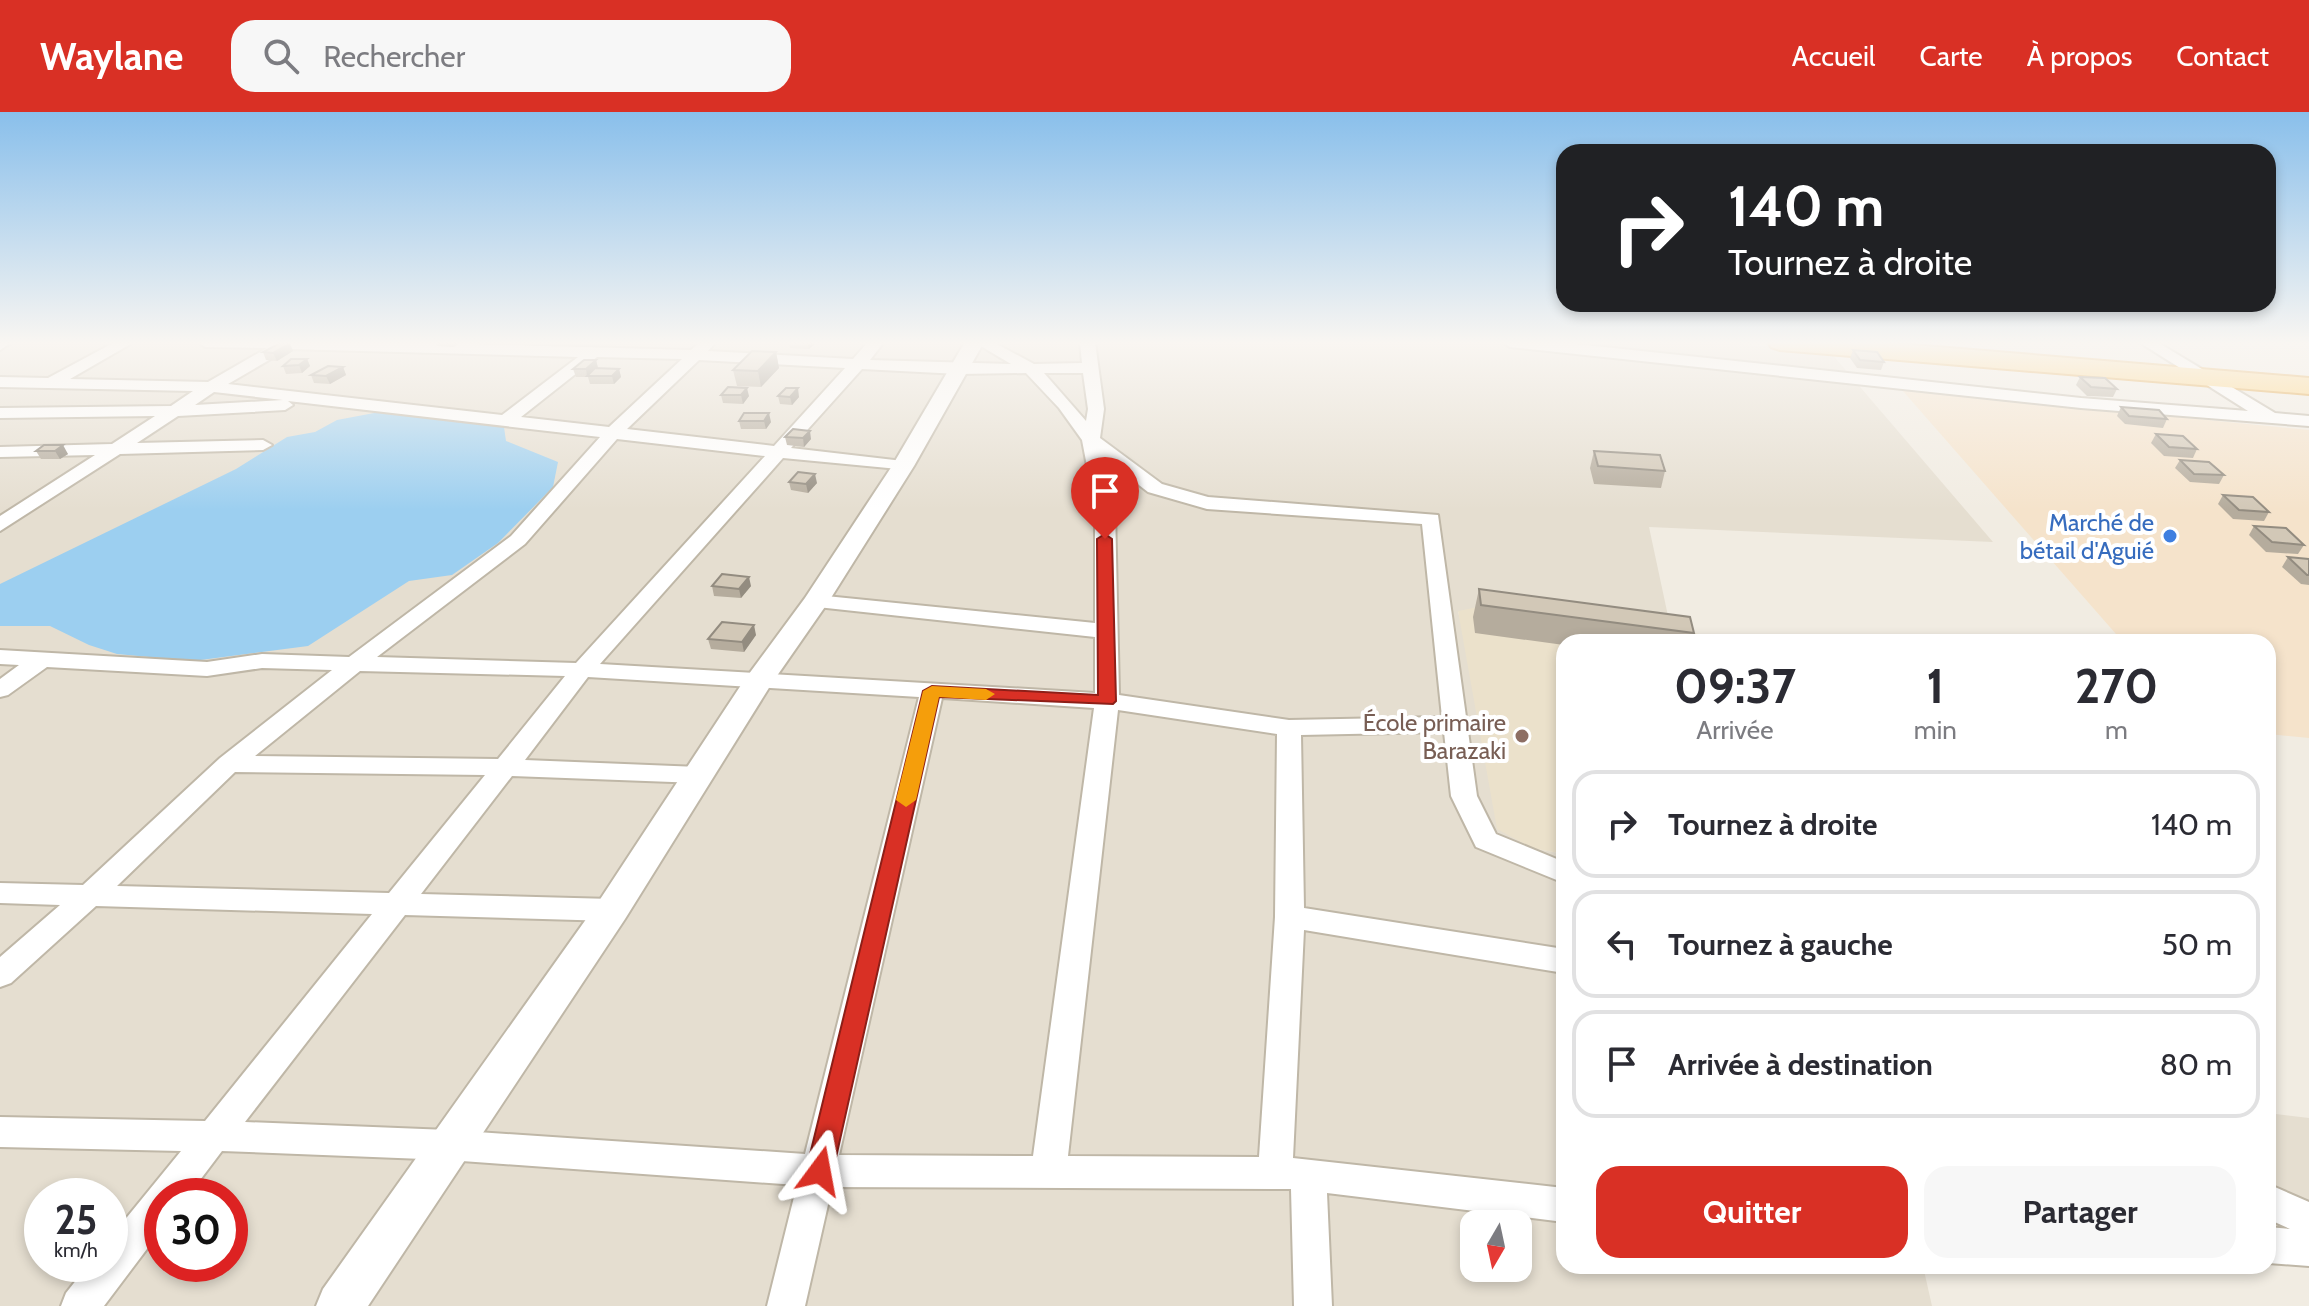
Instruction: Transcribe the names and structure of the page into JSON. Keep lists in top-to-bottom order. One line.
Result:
{"places":["Marché de bétail d'Aguié","École primaire Barazaki"],"north":"bottom","page":{"header":"Waylane","search":"Rechercher","nav":["Accueil","Carte","À propos","Contact"],"turn":["140 m","Tournez à droite"],"eta":["09:37","Arrivée","1","min","270","m"],"list":[{"name":"Tournez à droite","value":"140 m"},{"name":"Tournez à gauche","value":"50 m"},{"name":"Arrivée à destination","value":"80 m"}],"buttons":["Quitter","Partager"],"speed":"25 km/h","limit":"30"}}
